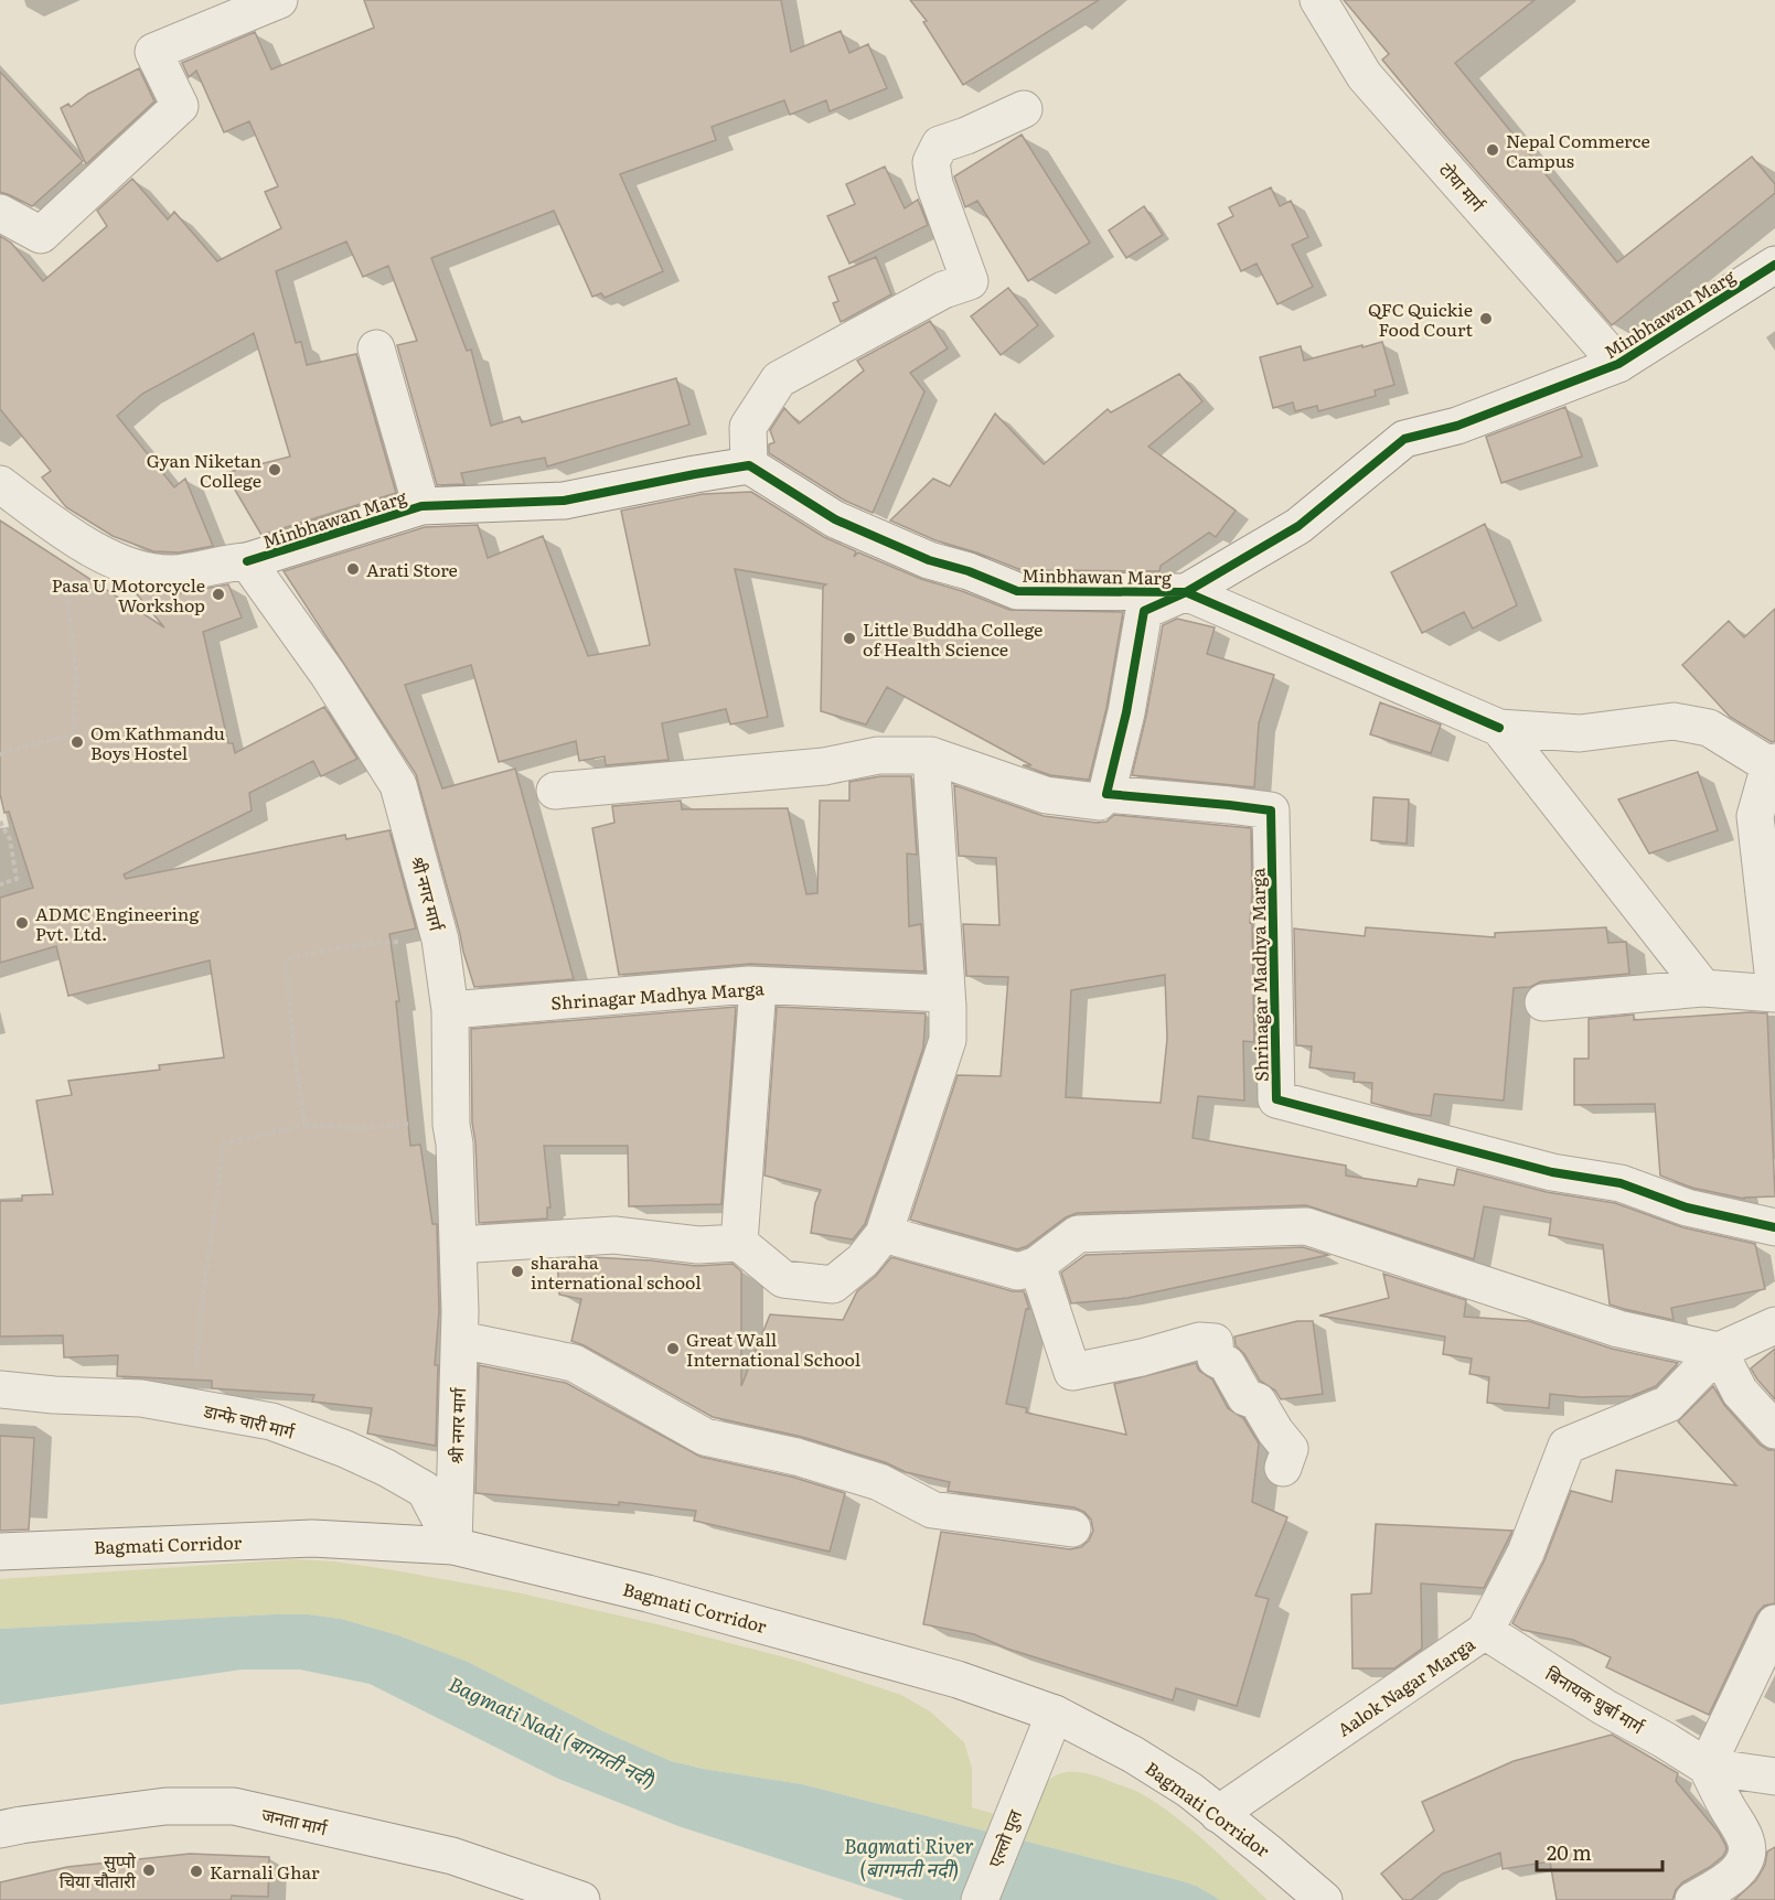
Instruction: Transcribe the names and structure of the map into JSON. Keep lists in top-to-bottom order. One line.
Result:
{"streets":{"street":["टोया मार्ग","Minbhawan Marg","श्री नगर मार्ग","Shrinagar Madhya Marga","डान्फे चारी मार्ग","Bagmati Corridor","Aalok Nagar Marga","बिनायक धुर्बा मार्ग","जनता मार्ग","एल्लो पुल"]},"crossings":[["टोया मार्ग","Minbhawan Marg"],["Minbhawan Marg","श्री नगर मार्ग"],["श्री नगर मार्ग","Shrinagar Madhya Marga"],["श्री नगर मार्ग","डान्फे चारी मार्ग"],["श्री नगर मार्ग","Bagmati Corridor"],["डान्फे चारी मार्ग","Bagmati Corridor"],["Bagmati Corridor","Aalok Nagar Marga"],["Bagmati Corridor","एल्लो पुल"],["Aalok Nagar Marga","बिनायक धुर्बा मार्ग"]],"water":["Bagmati Nadi (बागमती नदी)","Bagmati River (बागमती नदी)"],"places":["Nepal Commerce Campus","QFC Quickie Food Court","Gyan Niketan College","Arati Store","Pasa U Motorcycle Workshop","Little Buddha College of Health Science","Om Kathmandu Boys Hostel","ADMC Engineering Pvt. Ltd.","sharaha international school","Great Wall International School","सुप्पो चिया चौतारी","Karnali Ghar"],"scale_bar":"20 m"}
